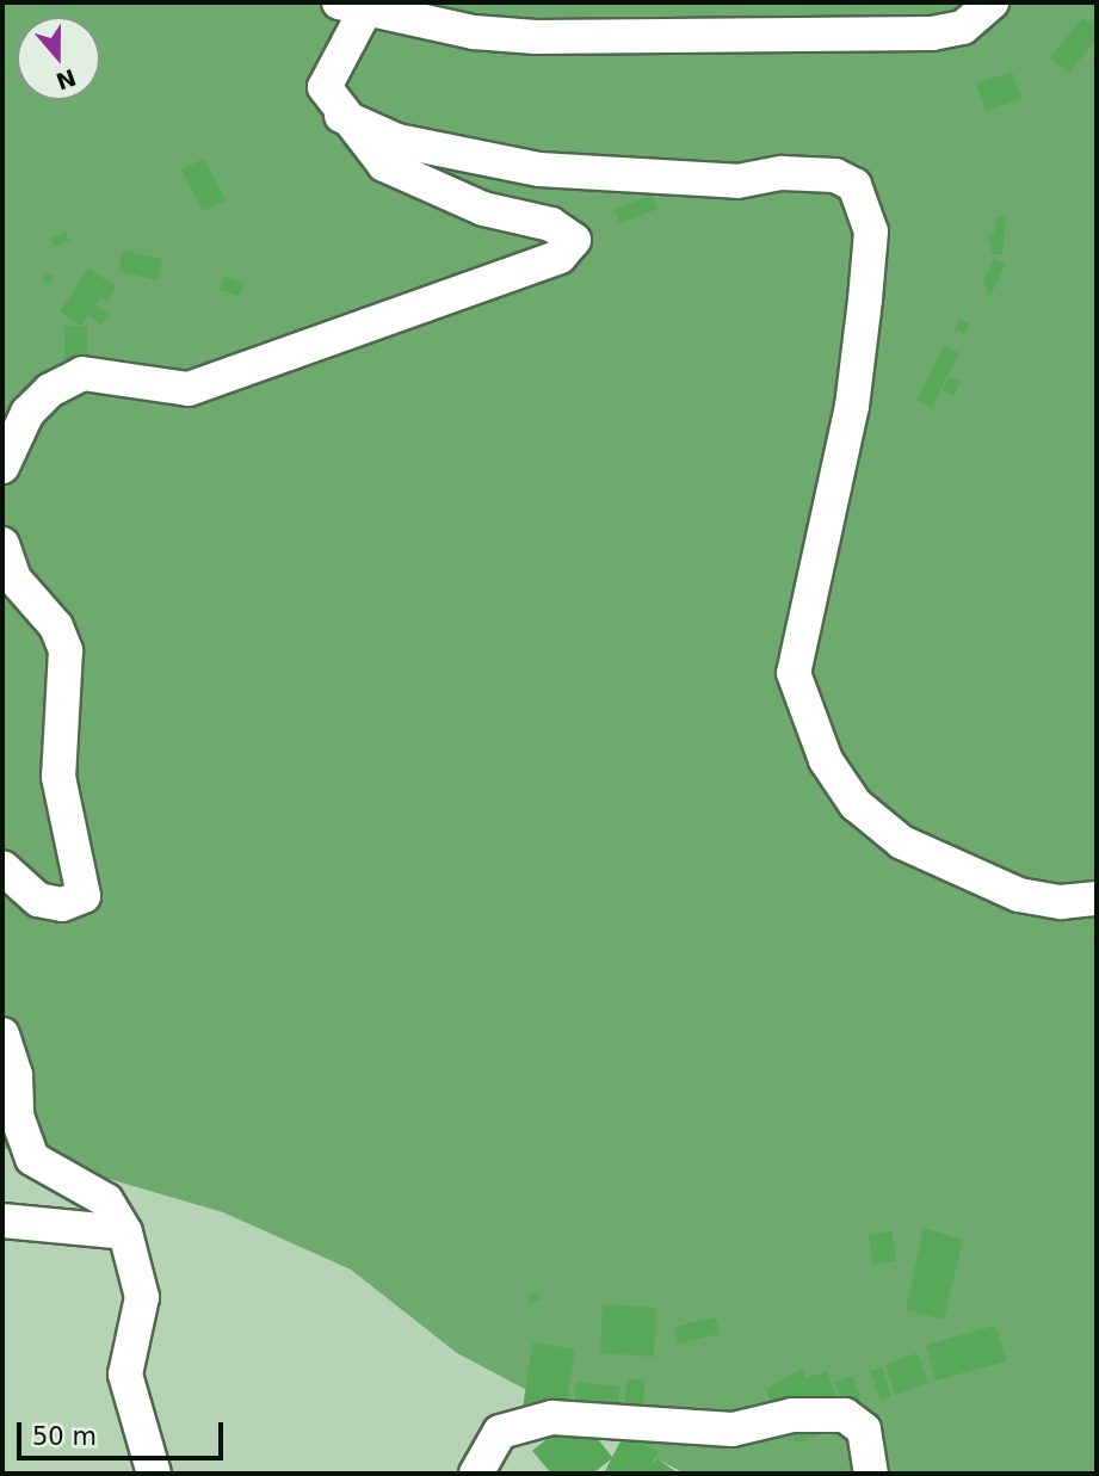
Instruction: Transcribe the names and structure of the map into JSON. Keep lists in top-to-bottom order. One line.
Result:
{"scale_bar":"50 m","north":"bottom"}
